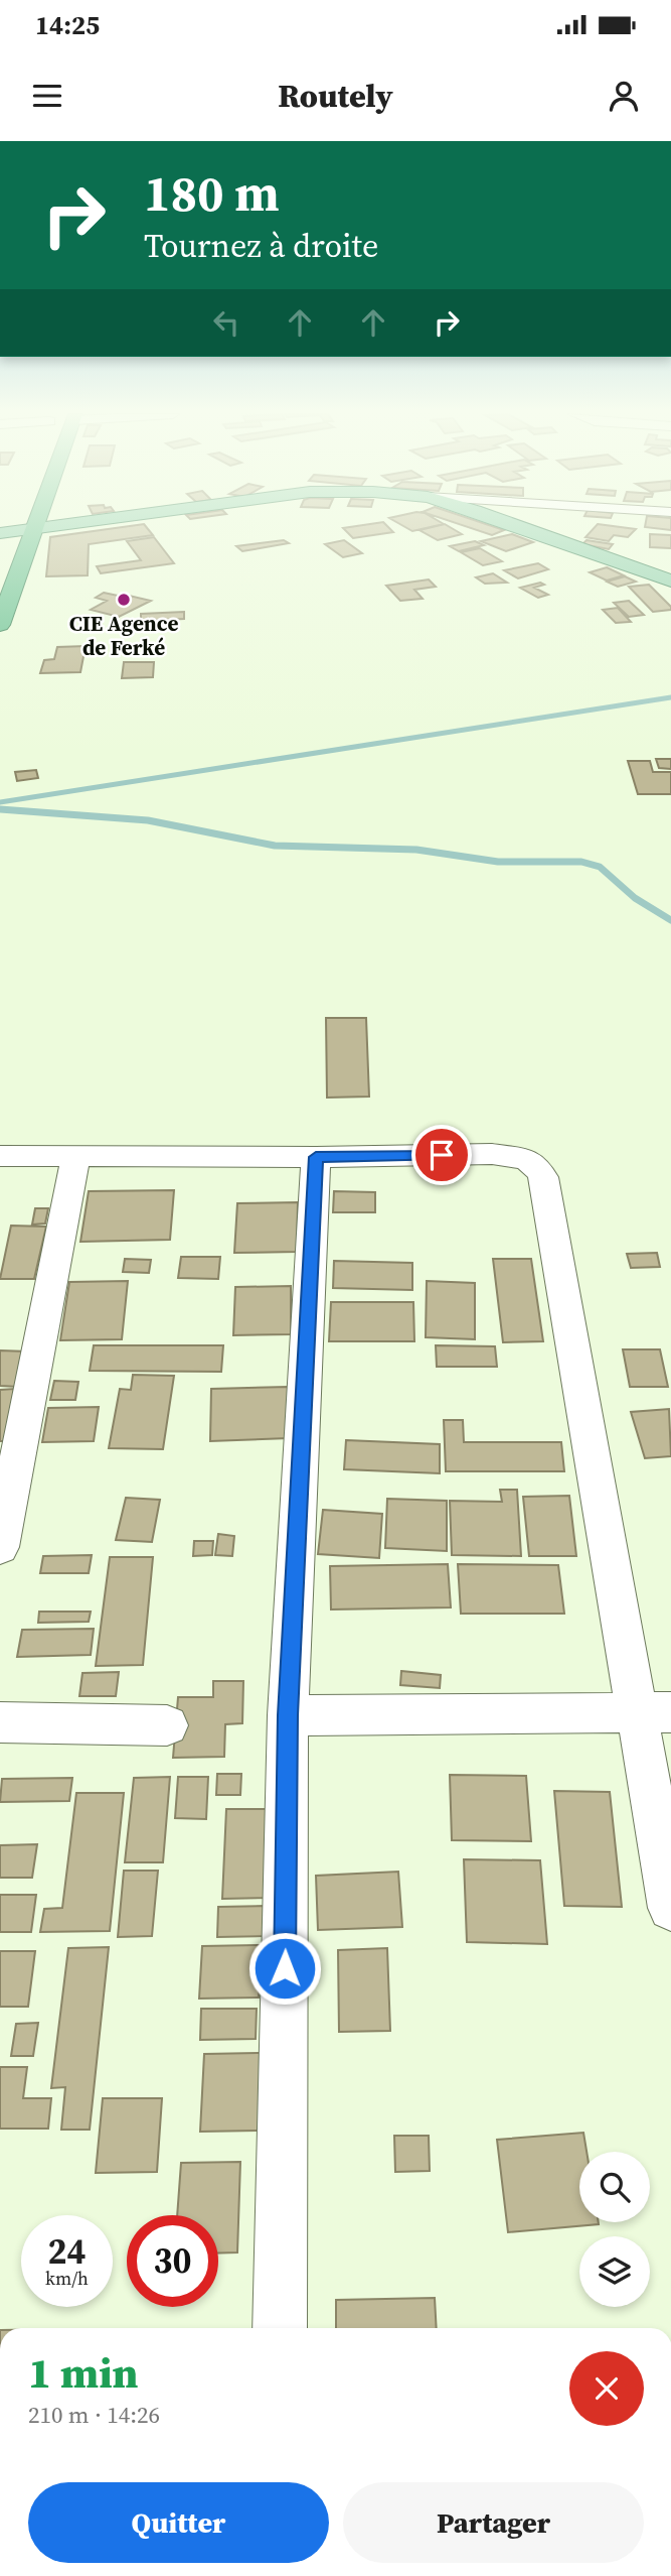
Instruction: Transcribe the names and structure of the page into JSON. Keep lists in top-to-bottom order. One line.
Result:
{"places":["CIE Agence de Ferké"],"page":{"status":"14:25","header":"Routely","turn":["180 m","Tournez à droite"],"speed":"24 km/h","limit":"30","heading":["1 min","210 m · 14:26"],"buttons":["Quitter","Partager"]}}
